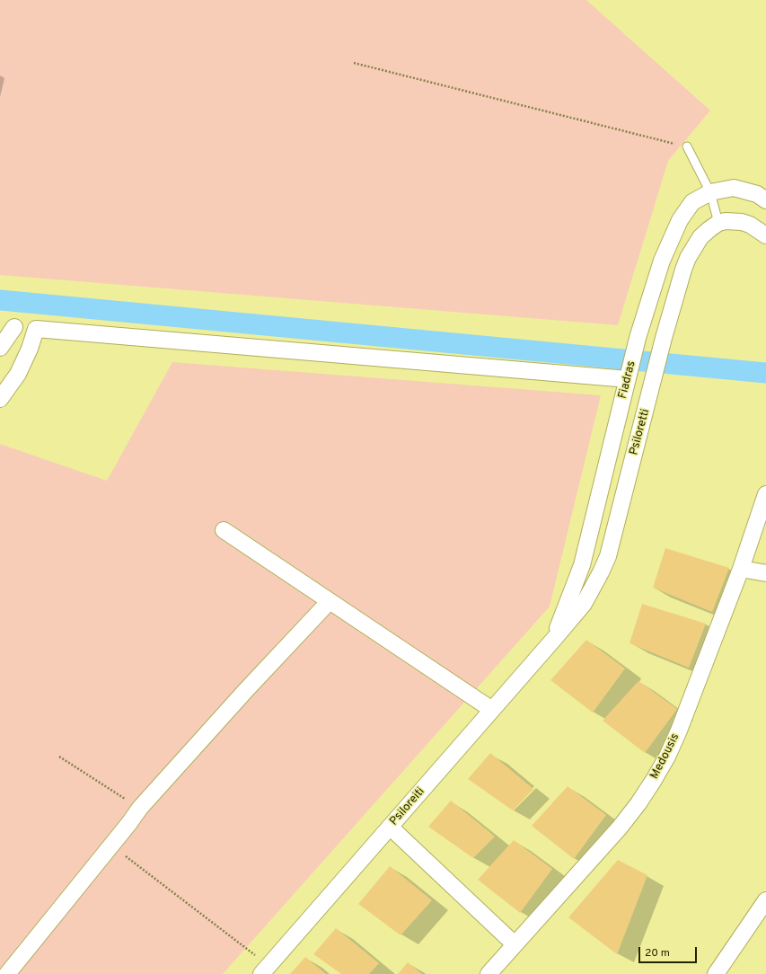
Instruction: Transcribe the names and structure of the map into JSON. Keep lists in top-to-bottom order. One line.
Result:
{"streets":{"street":["Fiadras","Psiloretti","Medousis","Psiloreiti"]},"crossings":[["Fiadras","Psiloretti"],["Fiadras","Psiloreiti"],["Psiloretti","Psiloreiti"]],"scale_bar":"20 m"}
